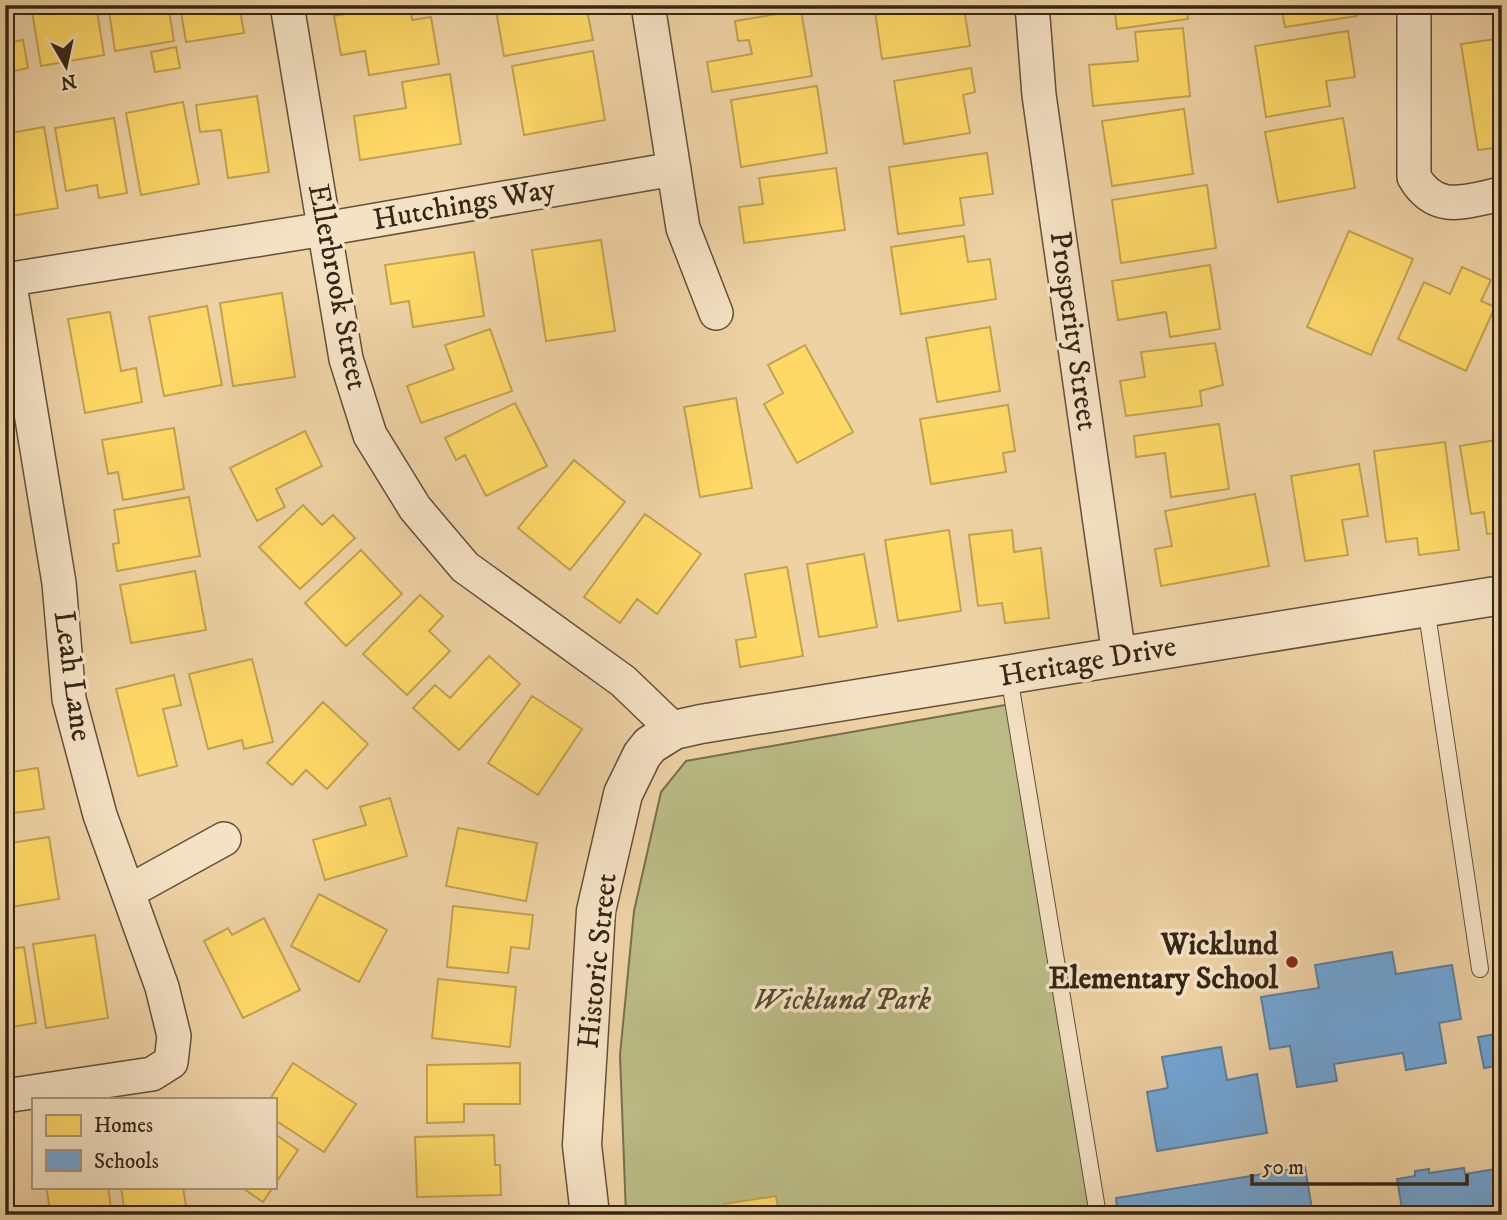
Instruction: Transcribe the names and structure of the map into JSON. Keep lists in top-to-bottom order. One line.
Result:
{"streets":{"street":["Hutchings Way","Ellerbrook Street","Prosperity Street","Heritage Drive","Leah Lane","Historic Street"]},"crossings":[["Hutchings Way","Ellerbrook Street"],["Hutchings Way","Leah Lane"],["Ellerbrook Street","Heritage Drive"],["Ellerbrook Street","Historic Street"],["Prosperity Street","Heritage Drive"],["Heritage Drive","Historic Street"]],"parks":["Wicklund Park"],"places":["Wicklund Elementary School"],"legend":["Homes","Schools"],"scale_bar":"50 m","north":"bottom"}
